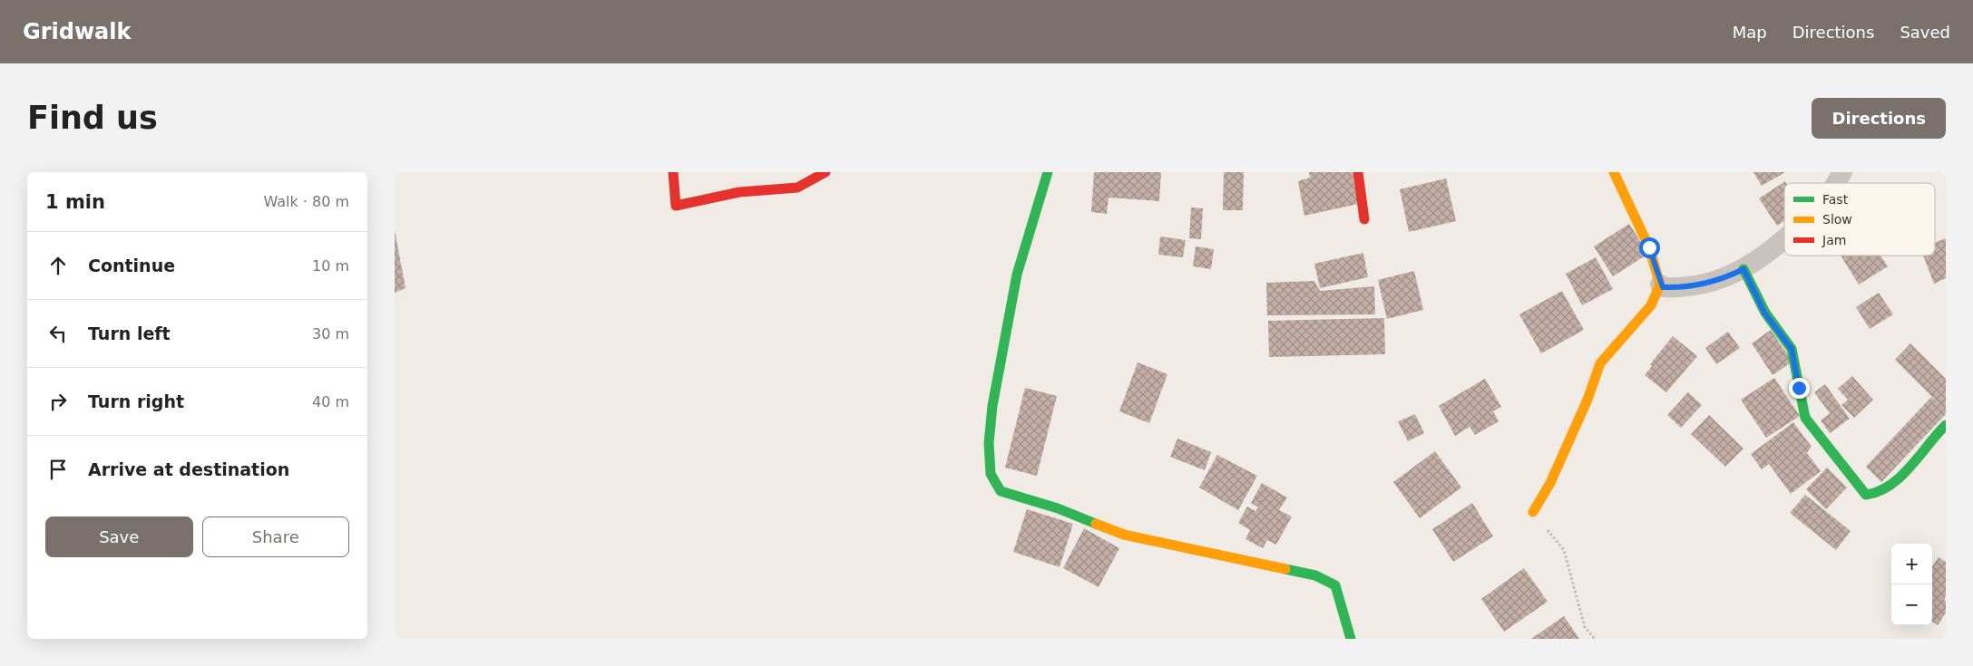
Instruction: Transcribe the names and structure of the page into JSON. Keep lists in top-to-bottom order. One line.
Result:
{"legend":["Fast","Slow","Jam"],"page":{"header":"Gridwalk","nav":["Map","Directions","Saved"],"buttons":["Directions",["Save","Share"]],"title":"Find us","heading":["1 min","Walk · 80 m"],"list":[["Continue","10 m"],["Turn left","30 m"],["Turn right","40 m"],"Arrive at destination"],"map_buttons":["+","−"]}}
